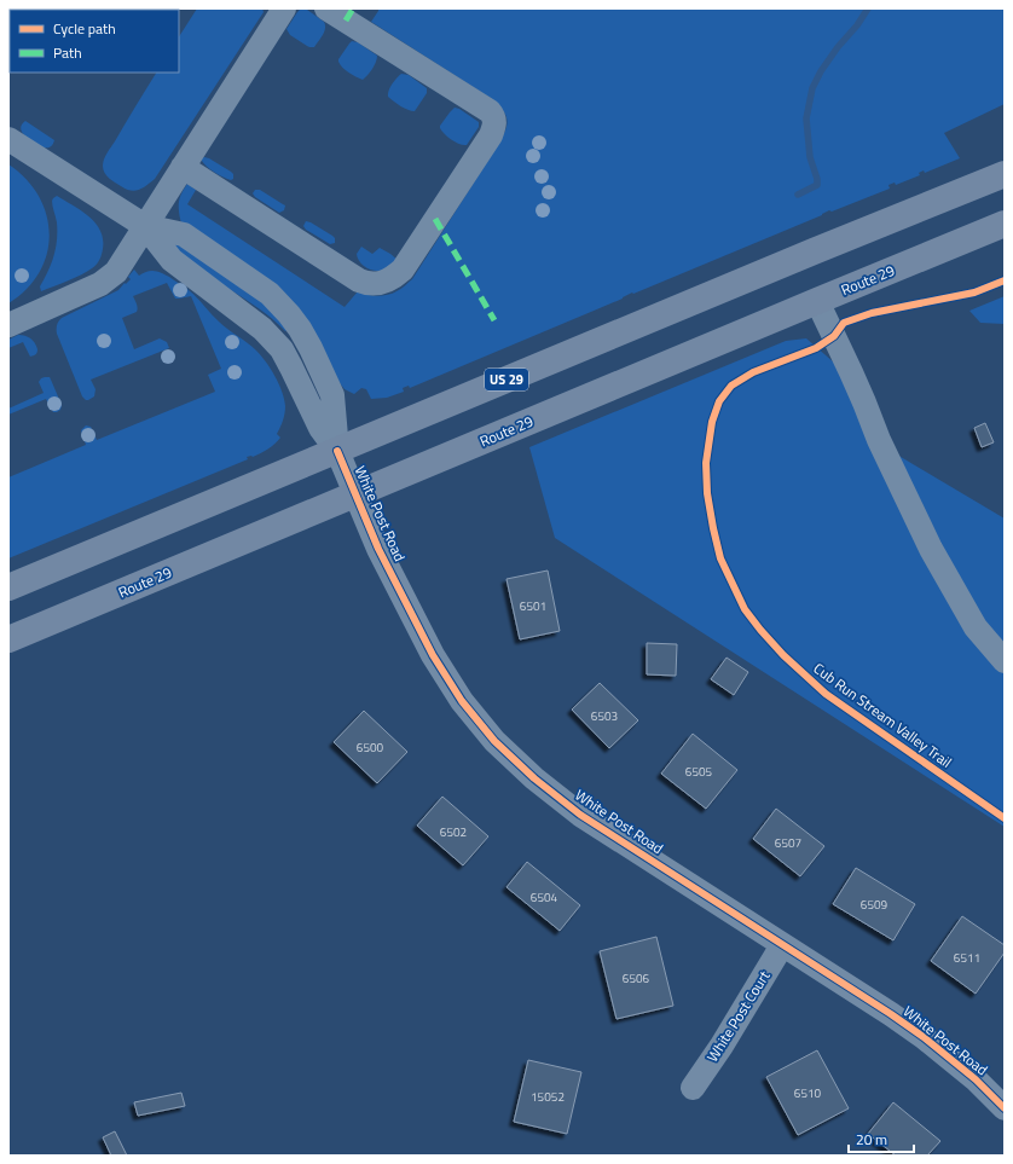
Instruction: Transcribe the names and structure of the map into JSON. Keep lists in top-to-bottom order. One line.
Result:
{"streets":{"main road":["Route 29","US 29"],"street":["White Post Road","White Post Court"],"cycle path":["Cub Run Stream Valley Trail"]},"crossings":[["Route 29","White Post Road"],["US 29","White Post Road"],["White Post Road","White Post Court"]],"house_numbers":["6501","6503","6500","6505","6502","6507","6504","6509","6511","6506","6510","15052"],"legend":["Cycle path","Path"],"scale_bar":"20 m"}
